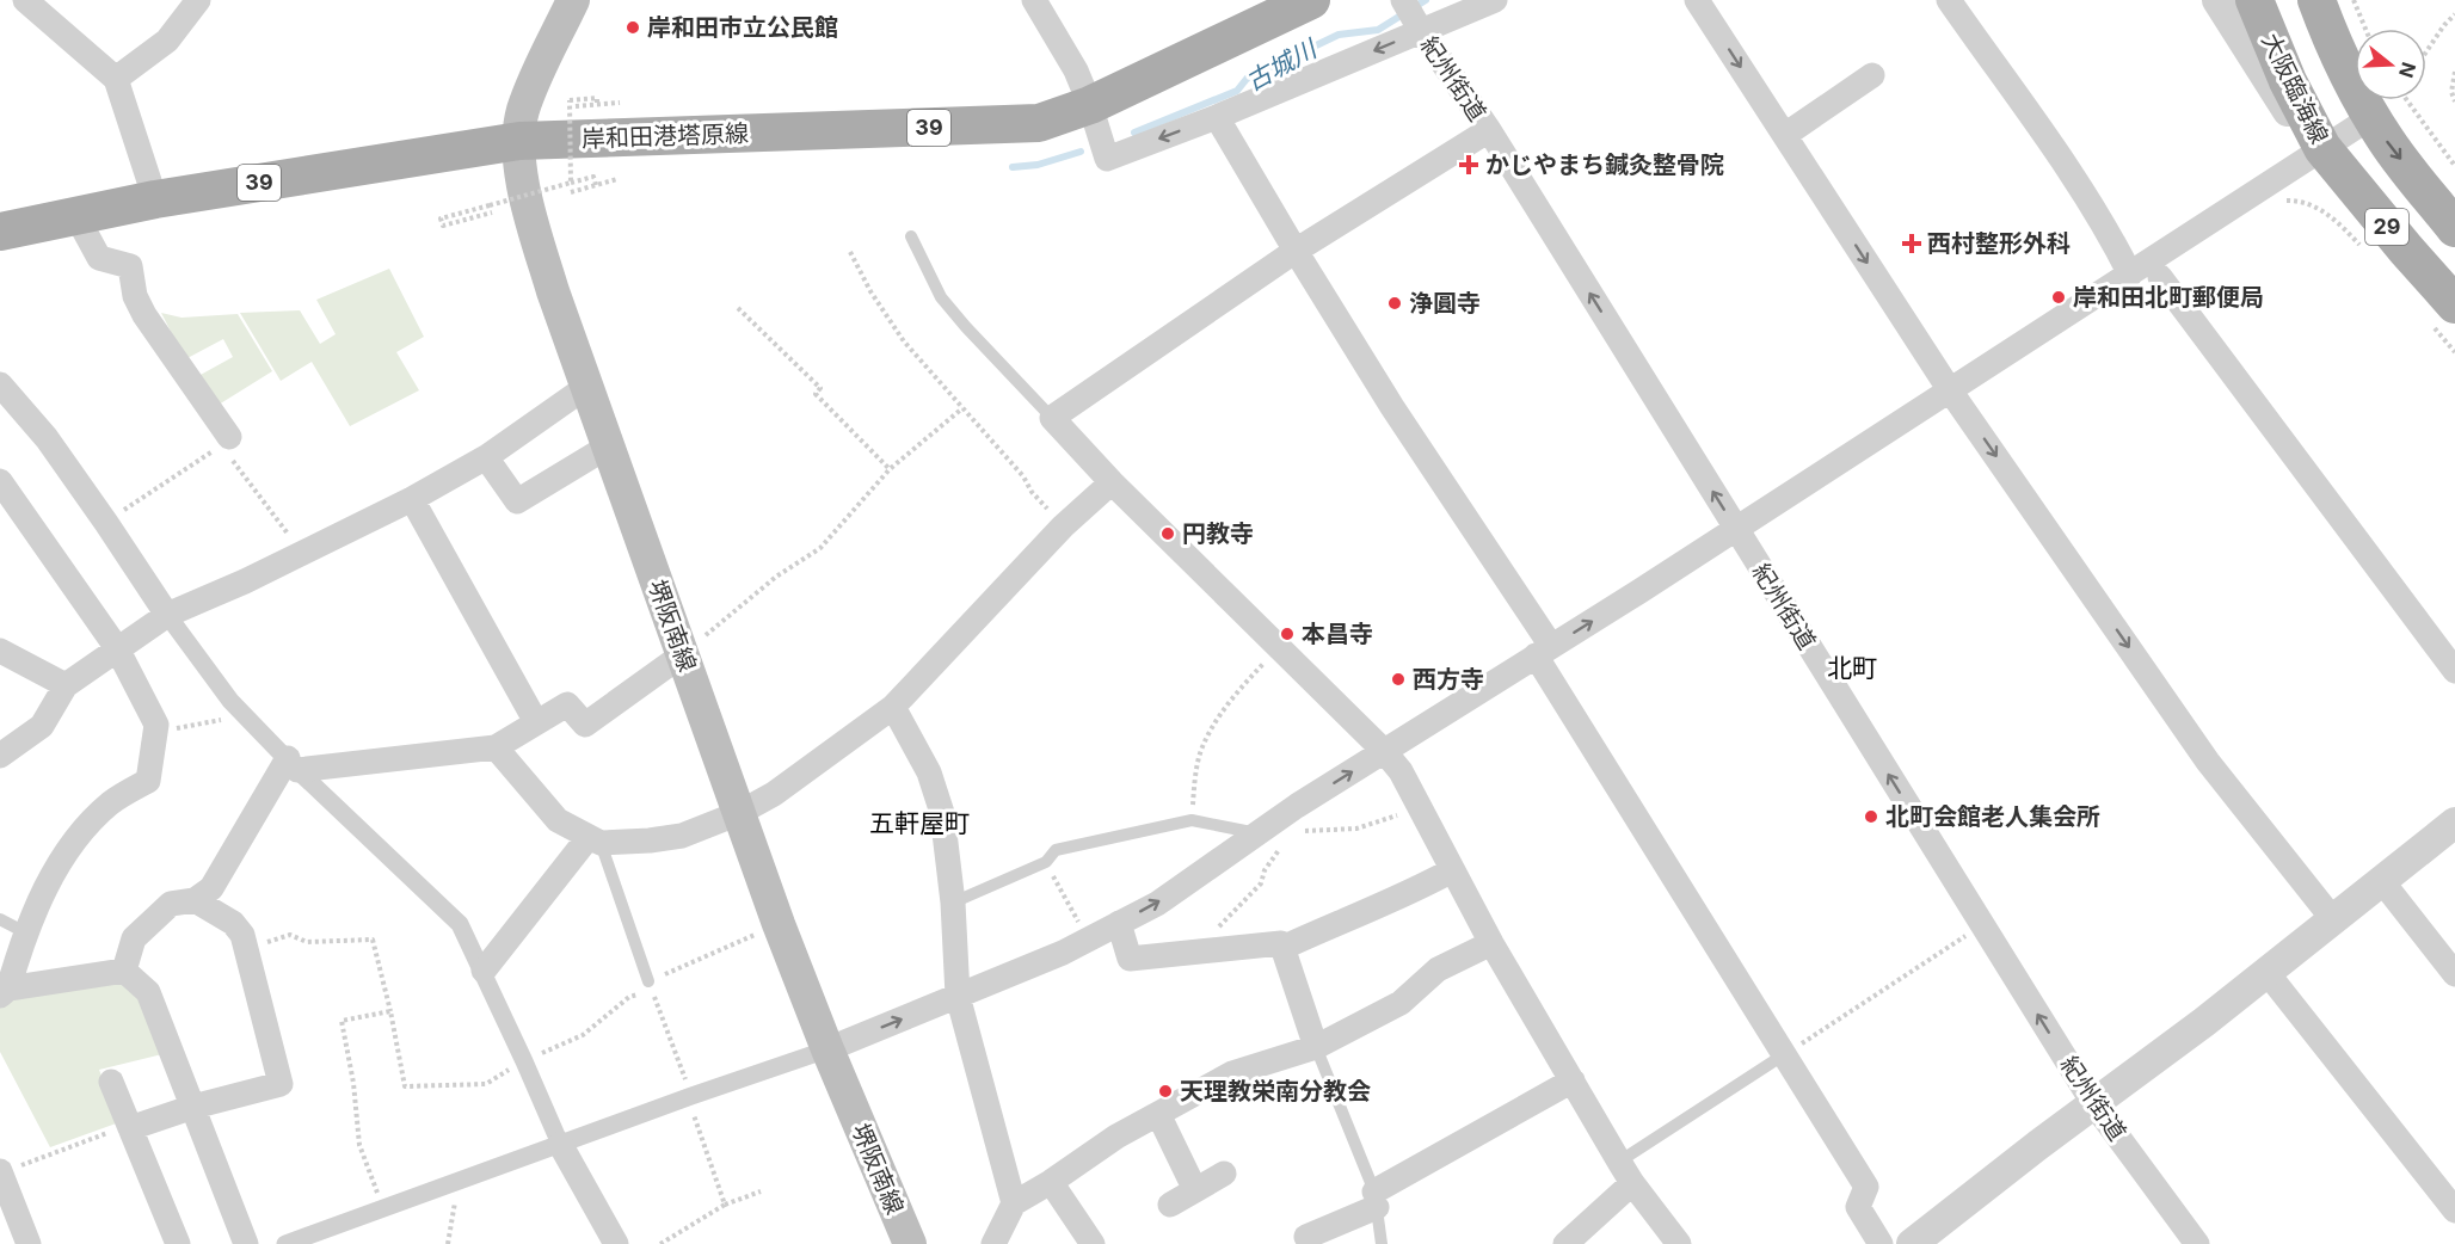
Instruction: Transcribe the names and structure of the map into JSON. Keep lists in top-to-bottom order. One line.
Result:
{"streets":{"main road":["大阪臨海線","39","岸和田港塔原線","29","堺阪南線"],"street":["紀州街道"]},"crossings":[["岸和田港塔原線","堺阪南線"]],"one_way":["紀州街道"],"districts":["北町","五軒屋町"],"water":["古城川"],"places":{"other":["岸和田市立公民館","岸和田北町郵便局","浄圓寺","円教寺","本昌寺","西方寺","北町会館老人集会所","天理教栄南分教会"],"health":["かじやまち鍼灸整骨院","西村整形外科"]},"north":"right"}
